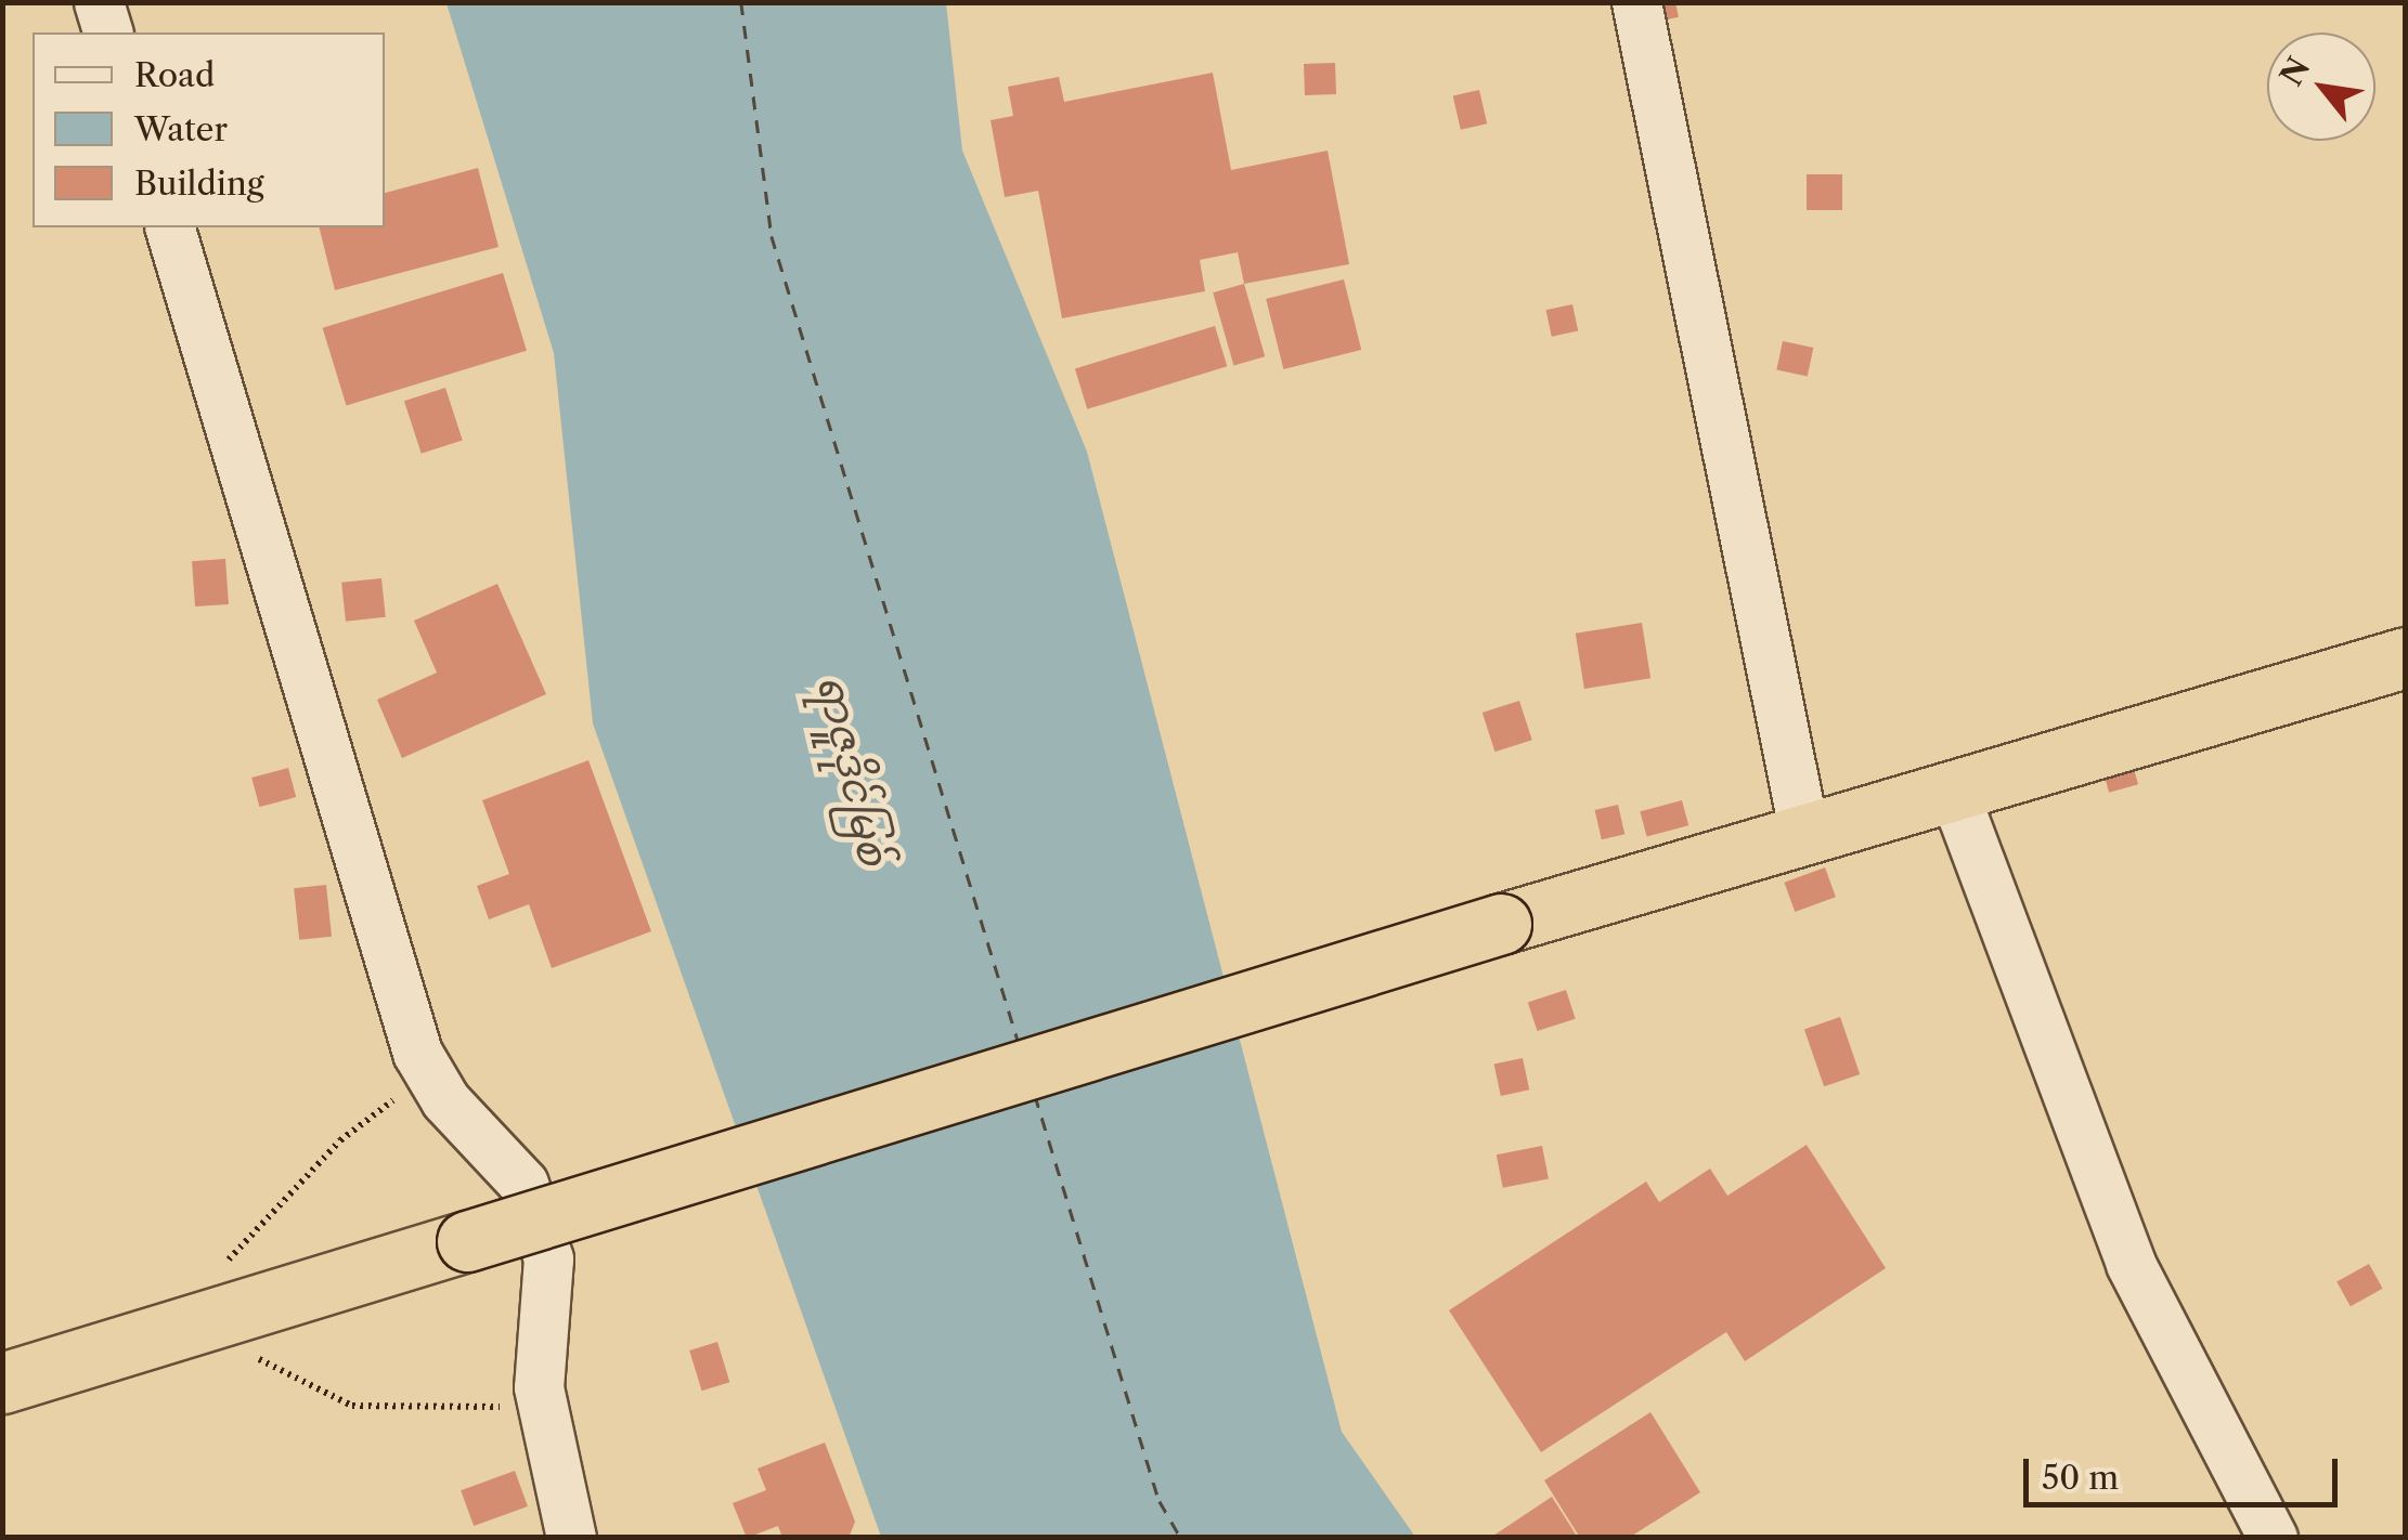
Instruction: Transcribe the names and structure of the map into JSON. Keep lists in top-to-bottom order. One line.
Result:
{"water":["ရာဇူဒိုင်မြစ်"],"legend":["Road","Water","Building"],"scale_bar":"50 m","north":"top left"}
